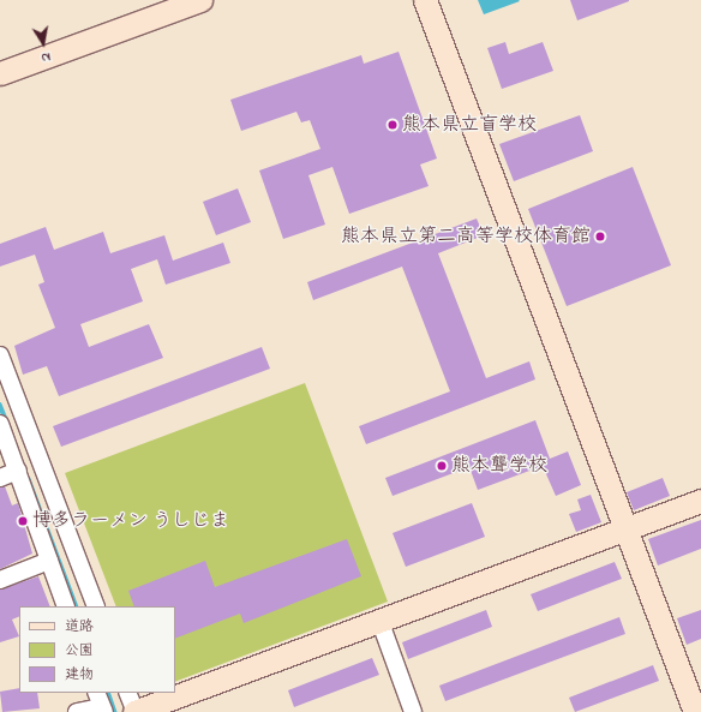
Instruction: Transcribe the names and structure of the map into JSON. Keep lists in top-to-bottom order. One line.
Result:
{"places":["熊本県立盲学校","熊本県立第二高等学校体育館","熊本聾学校","博多ラーメン うしじま"],"legend":["道路","公園","建物"],"north":"bottom"}
